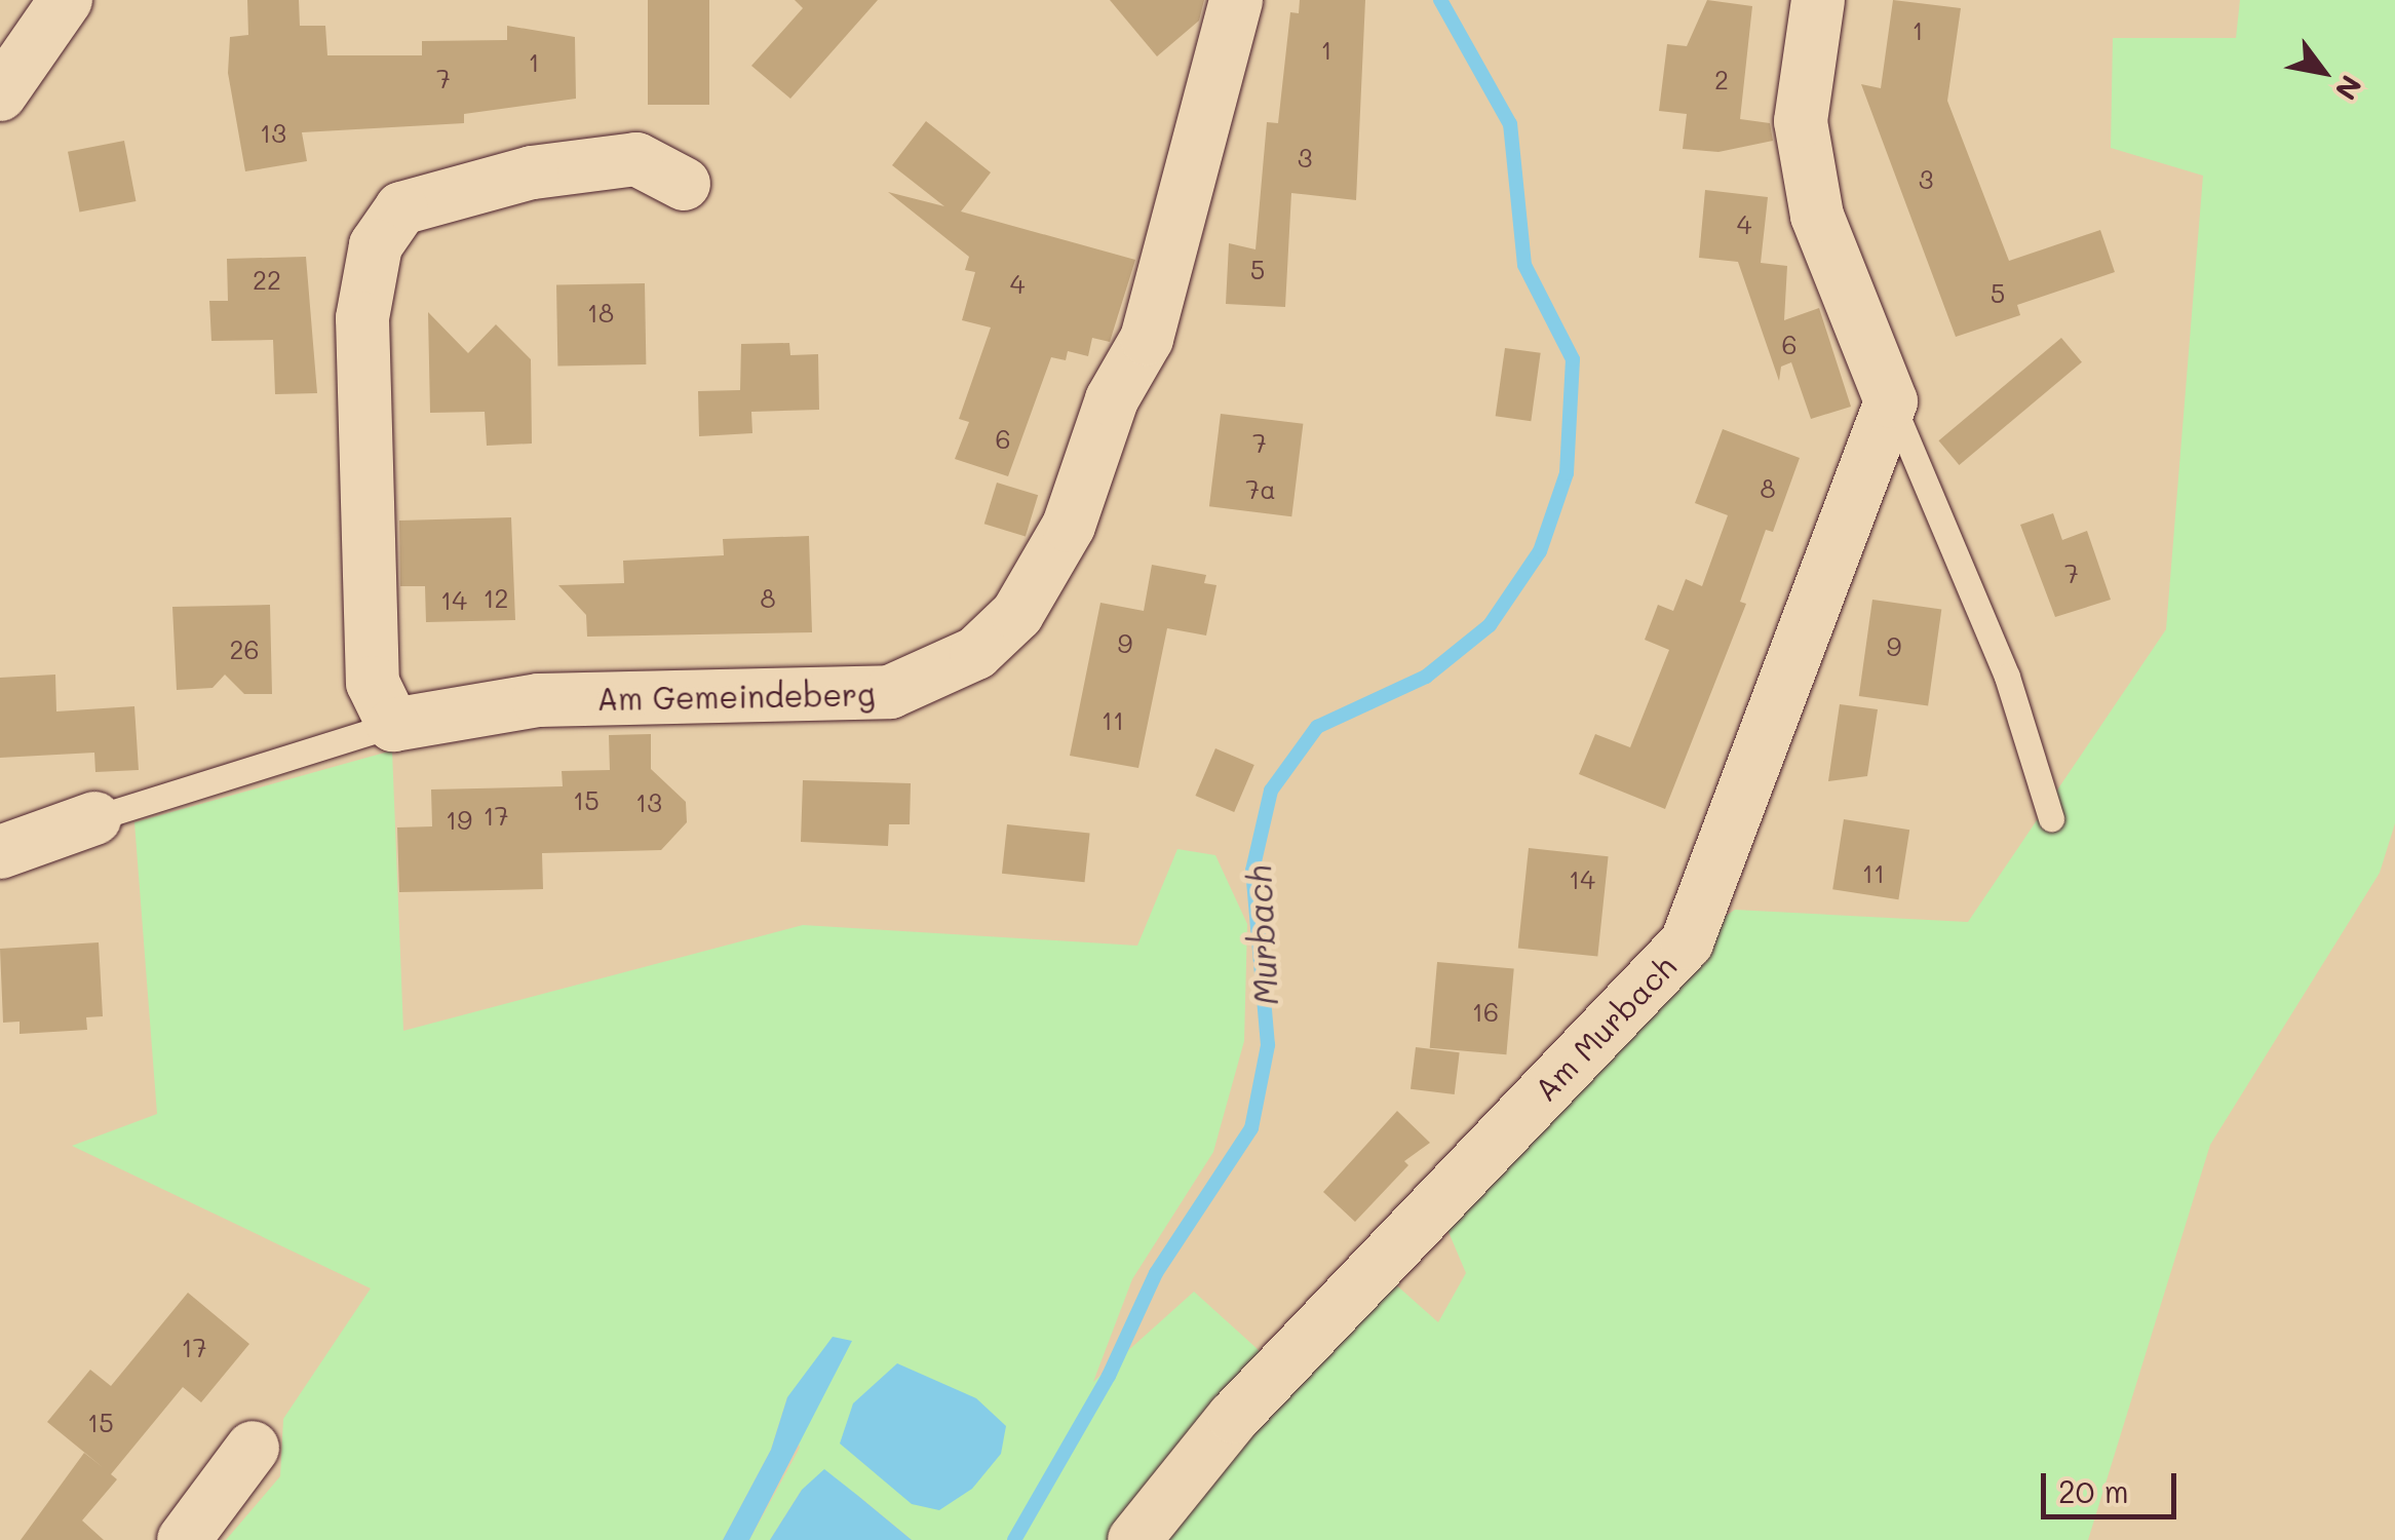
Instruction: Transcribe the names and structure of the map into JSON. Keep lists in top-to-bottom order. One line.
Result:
{"streets":{"street":["Am Gemeindeberg","Am Murbach"]},"water":["Murbach"],"house_numbers":["1","1","1","7","2","13","3","3","4","5","22","4","5","18","6","6","7","8","7a","7","12","8","14","9","9","26","11","15","13","17","19","11","14","16","17","15"],"scale_bar":"20 m","north":"bottom right"}
